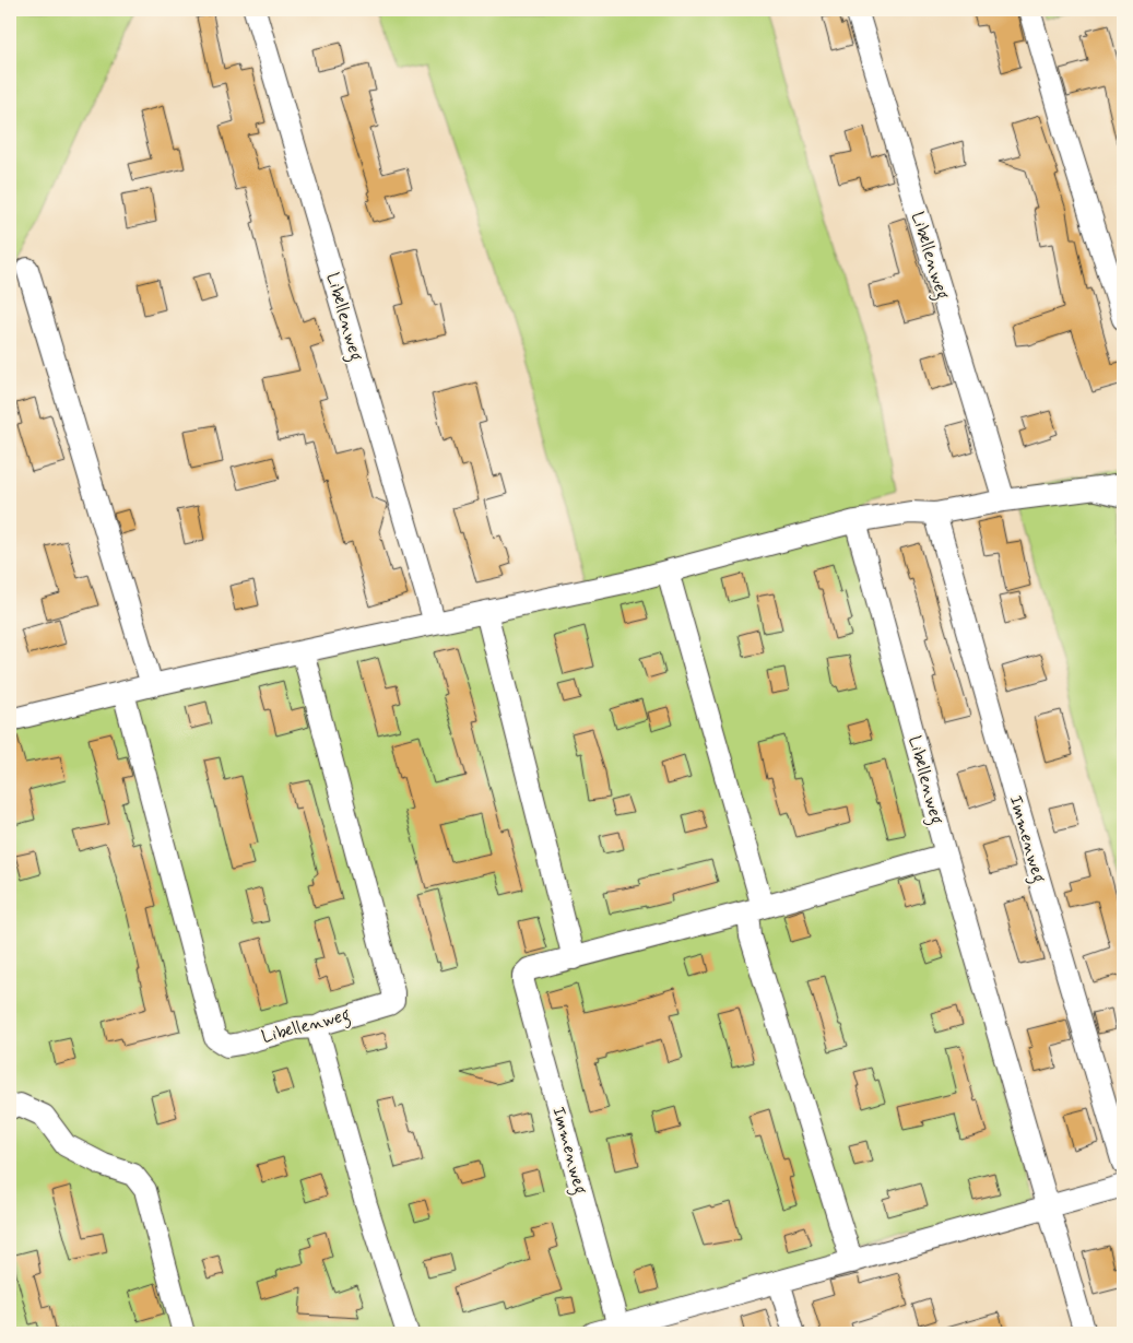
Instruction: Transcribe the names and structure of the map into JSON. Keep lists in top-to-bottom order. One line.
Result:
{"streets":{"street":["Libellenweg","Immenweg"]}}
